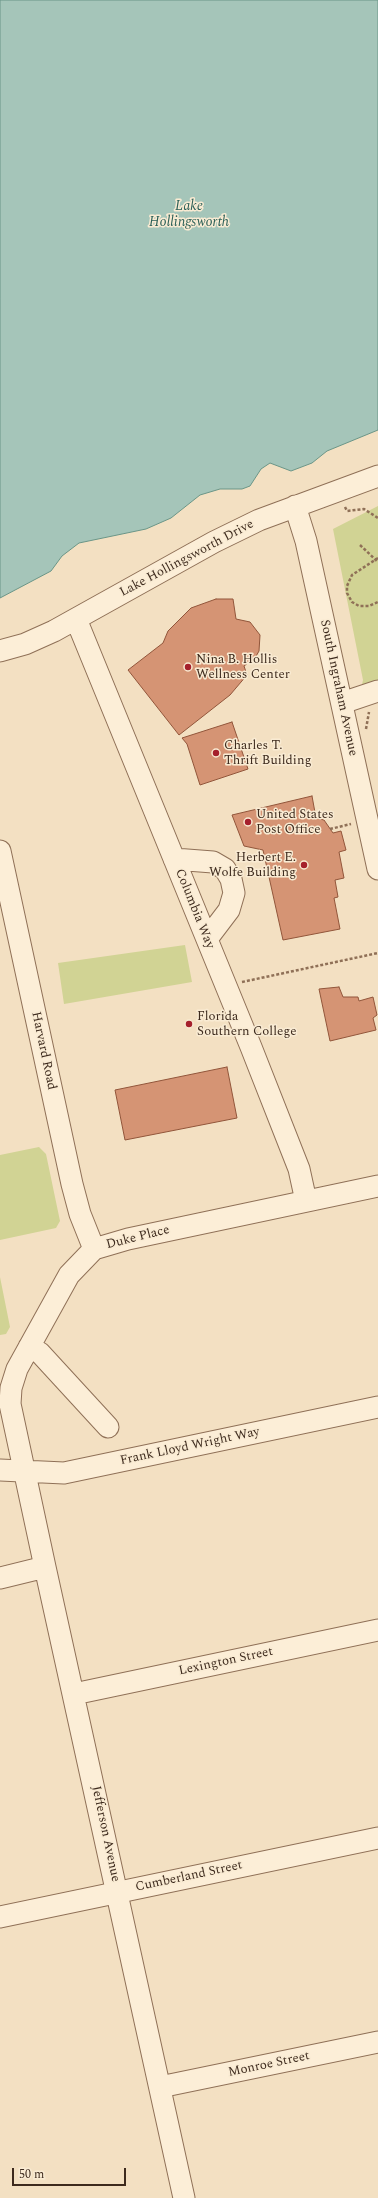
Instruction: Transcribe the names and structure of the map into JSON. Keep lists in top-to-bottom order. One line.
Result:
{"streets":{"street":["Lake Hollingsworth Drive","South Ingraham Avenue","Columbia Way","Harvard Road","Duke Place","Frank Lloyd Wright Way","Lexington Street","Jefferson Avenue","Cumberland Street","Monroe Street"]},"crossings":[["Lake Hollingsworth Drive","South Ingraham Avenue"],["Lake Hollingsworth Drive","Columbia Way"],["Columbia Way","Duke Place"],["Harvard Road","Duke Place"],["Duke Place","Frank Lloyd Wright Way"],["Duke Place","Jefferson Avenue"],["Frank Lloyd Wright Way","Jefferson Avenue"],["Lexington Street","Jefferson Avenue"],["Jefferson Avenue","Cumberland Street"],["Jefferson Avenue","Monroe Street"]],"water":["Lake Hollingsworth"],"places":["Nina B. Hollis Wellness Center","Charles T. Thrift Building","United States Post Office","Herbert E. Wolfe Building","Florida Southern College"],"scale_bar":"50 m"}
